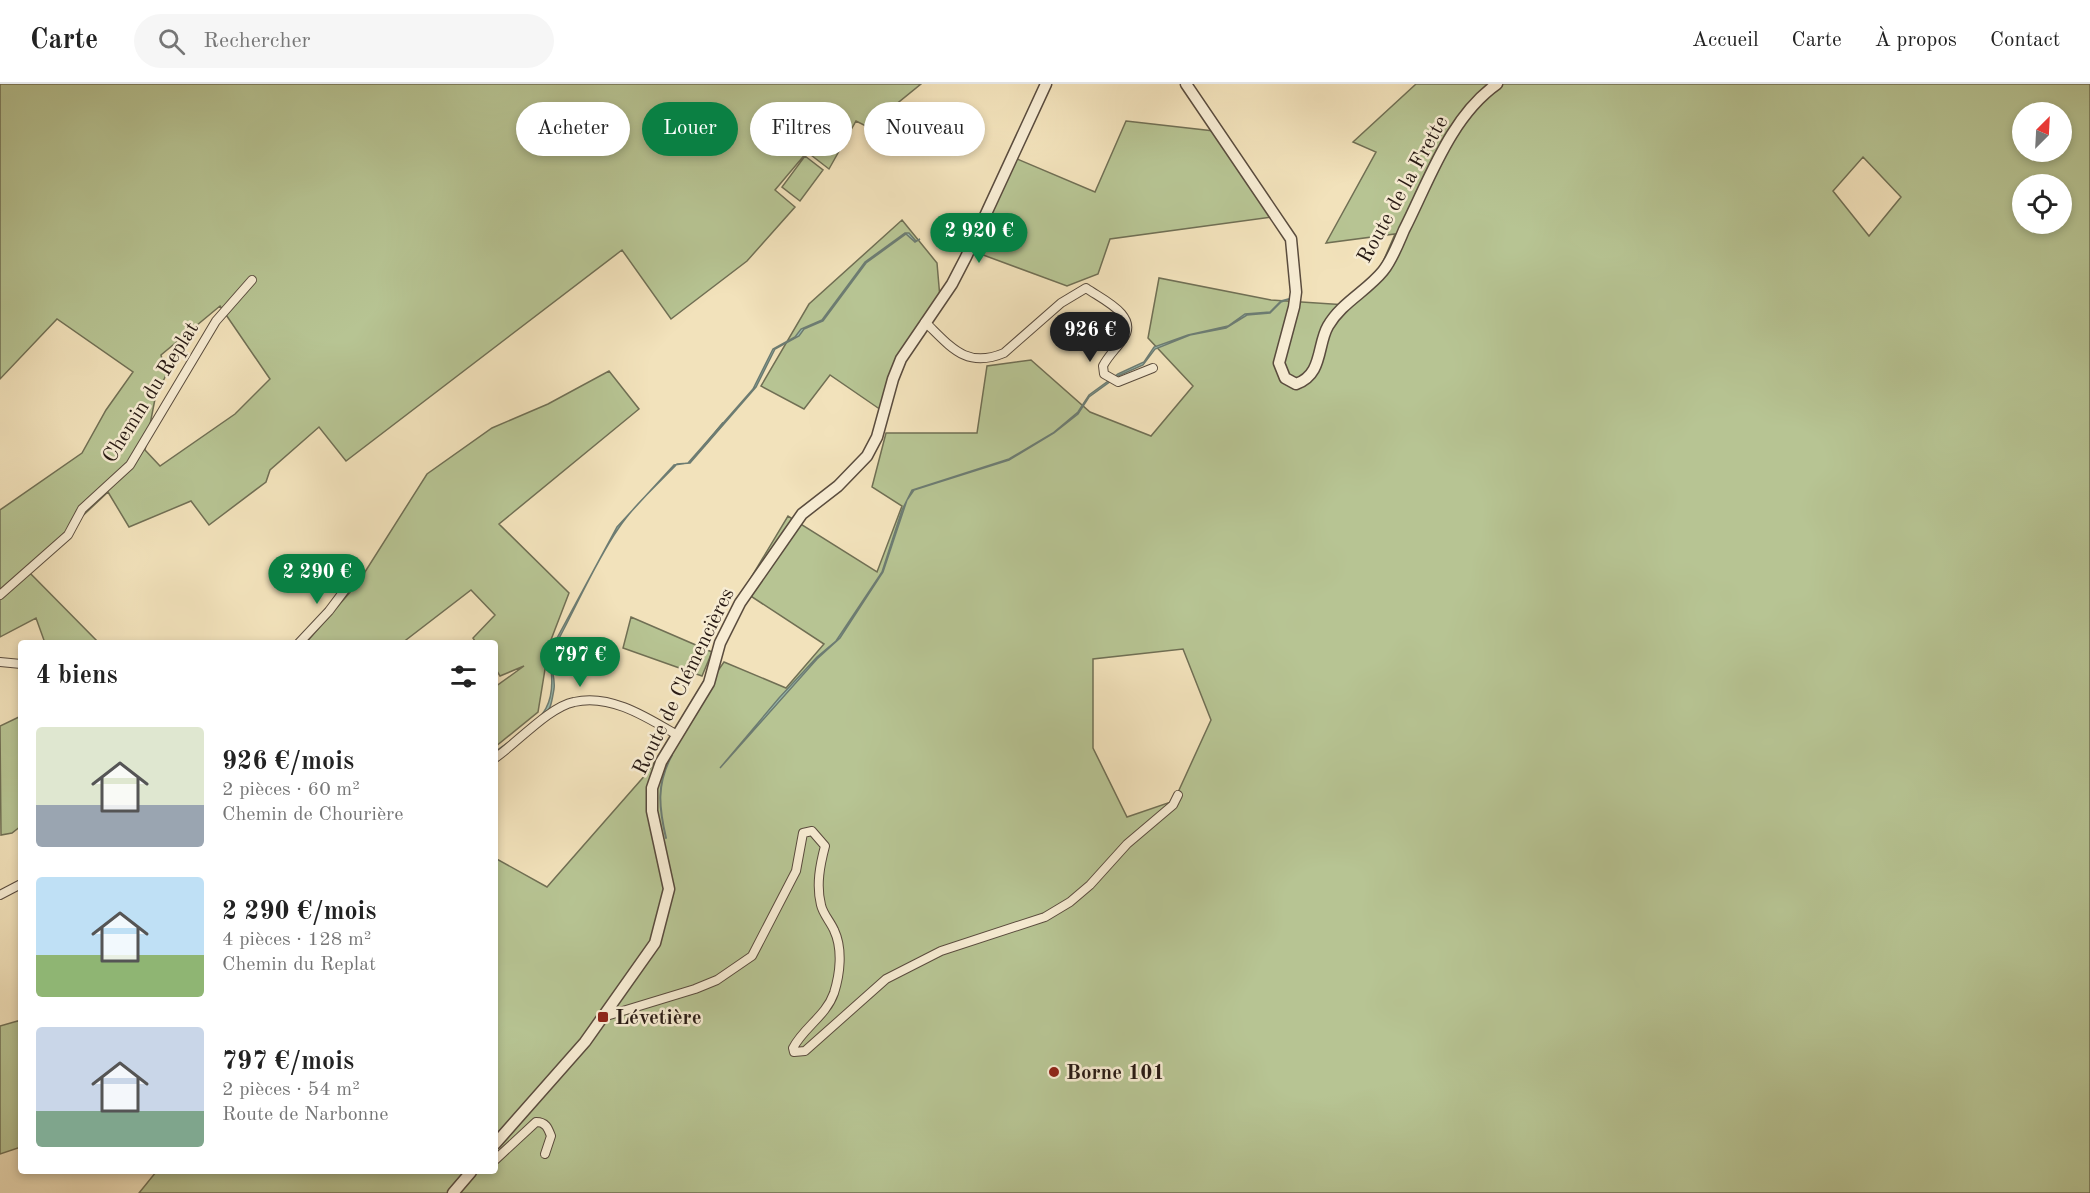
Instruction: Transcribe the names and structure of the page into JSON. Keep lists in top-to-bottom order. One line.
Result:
{"streets":{"street":["Route de la Frette","Chemin du Replat","Route de Clémencières"]},"places":{"transit":["Lévetière"],"other":["Borne 101"]},"north":"top right","page":{"header":"Carte","search":"Rechercher","nav":["Accueil","Carte","À propos","Contact"],"chip":["Acheter","Louer","Filtres","Nouveau"],"price":["2 920 €","926 €","2 290 €","797 €"],"heading":"4 biens","list":[{"name":"926 €/mois","note":"2 pièces · 60 m² · Chemin de Chourière"},{"name":"2 290 €/mois","note":"4 pièces · 128 m² · Chemin du Replat"},{"name":"797 €/mois","note":"2 pièces · 54 m² · Route de Narbonne"}]}}
